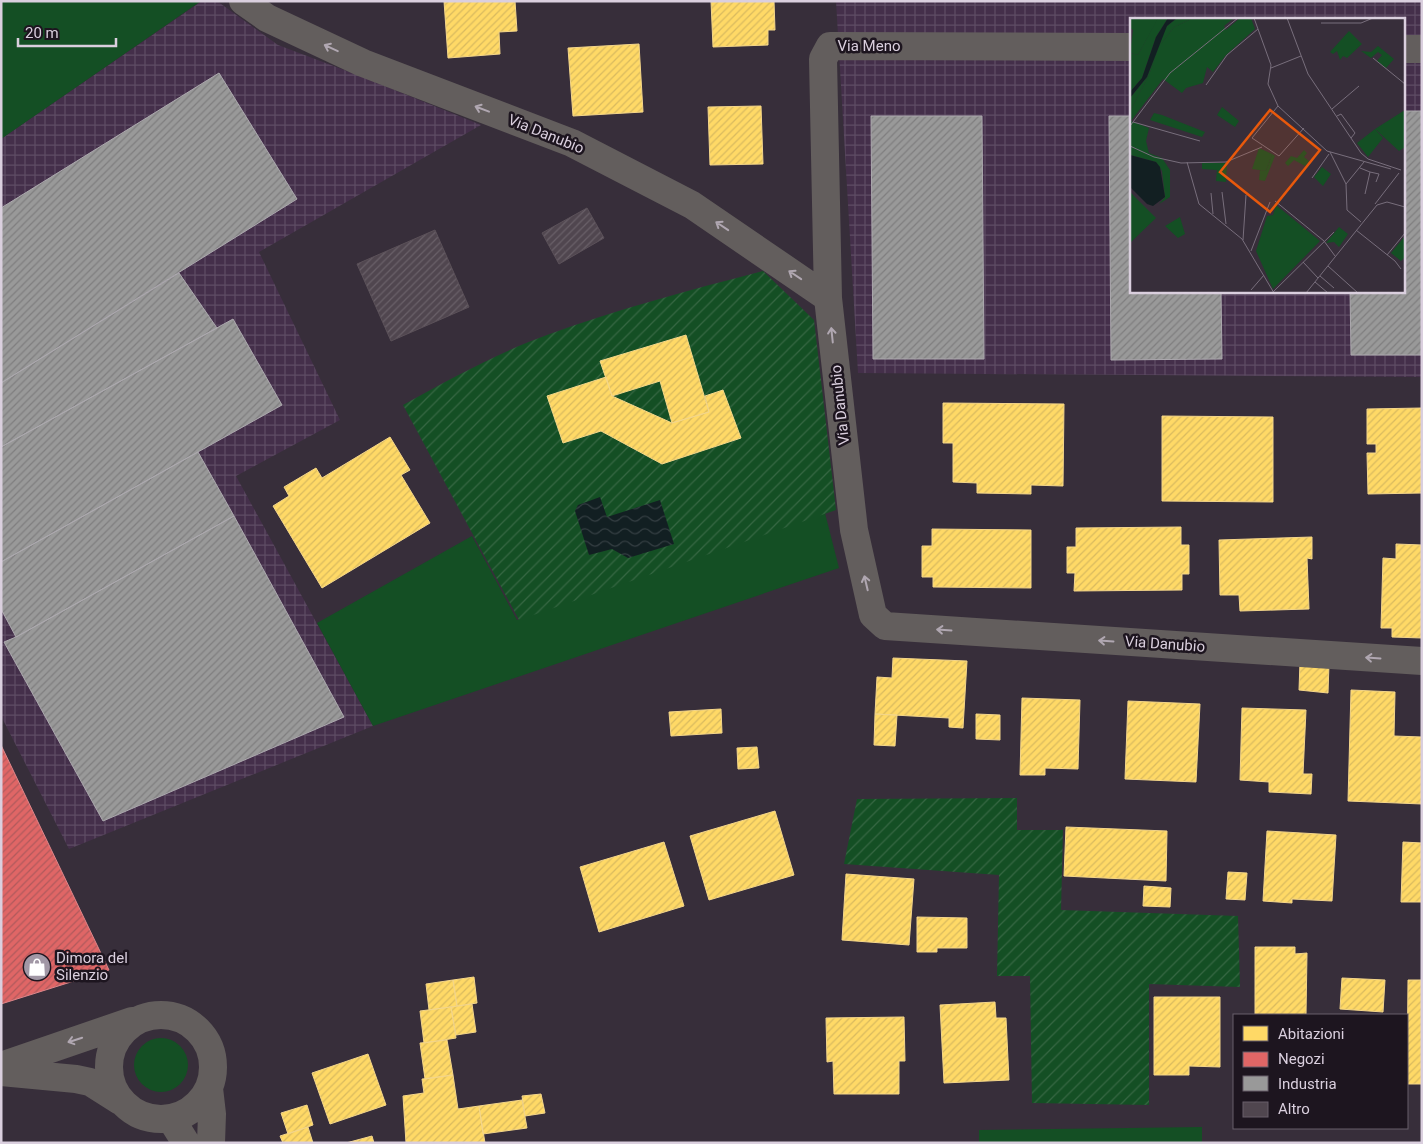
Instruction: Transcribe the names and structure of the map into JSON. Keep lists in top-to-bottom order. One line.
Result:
{"streets":{"street":["Via Meno","Via Danubio"]},"crossings":[["Via Meno","Via Danubio"]],"one_way":["Via Danubio"],"places":{"shop":["Dimora del Silenzio"]},"legend":["Abitazioni","Negozi","Industria","Altro"],"scale_bar":"20 m"}
